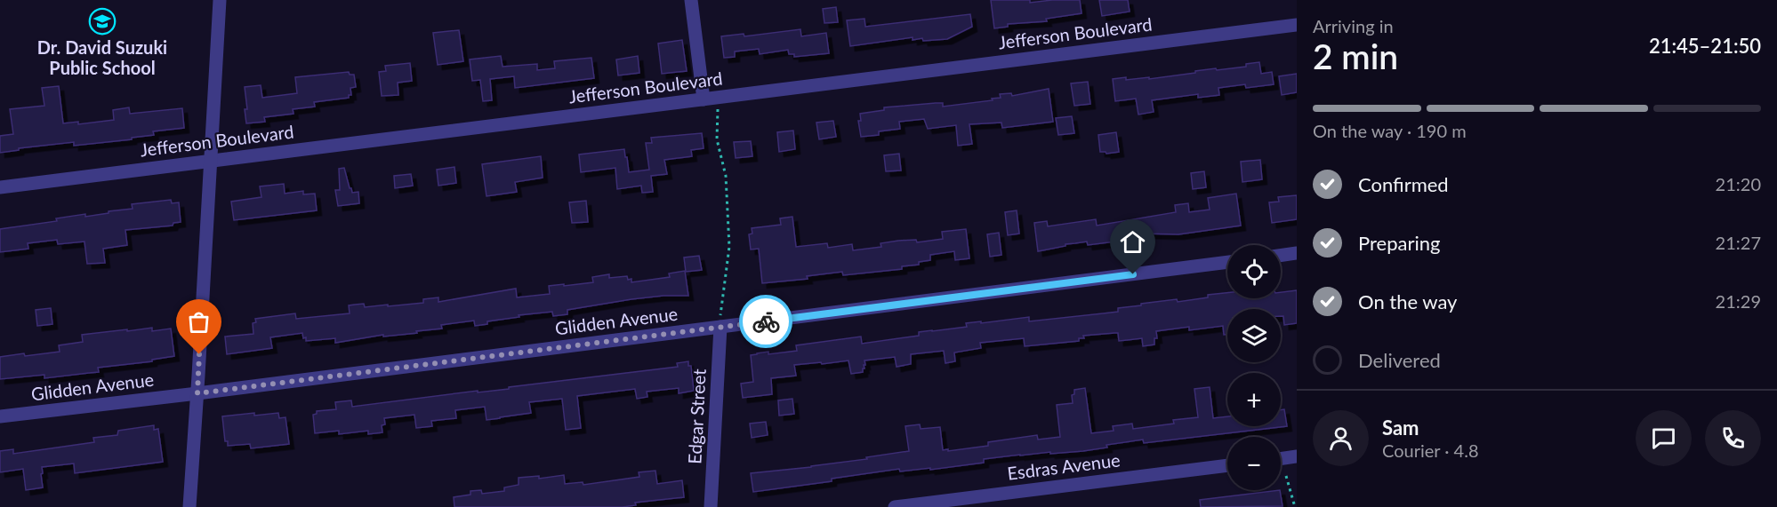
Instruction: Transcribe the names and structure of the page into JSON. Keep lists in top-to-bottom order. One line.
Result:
{"streets":{"street":["Jefferson Boulevard","Glidden Avenue","Edgar Street","Esdras Avenue"]},"crossings":[["Glidden Avenue","Edgar Street"]],"places":{"school or university":["Dr. David Suzuki Public School"]},"page":{"heading":["2 min","Arriving in","21:45–21:50"],"panel":["Sam","Courier · 4.8"],"bar":"On the way · 190 m","list":[["Confirmed","21:20"],["Preparing","21:27"],["On the way","21:29"],"Delivered"],"map_buttons":["+","−"]}}
